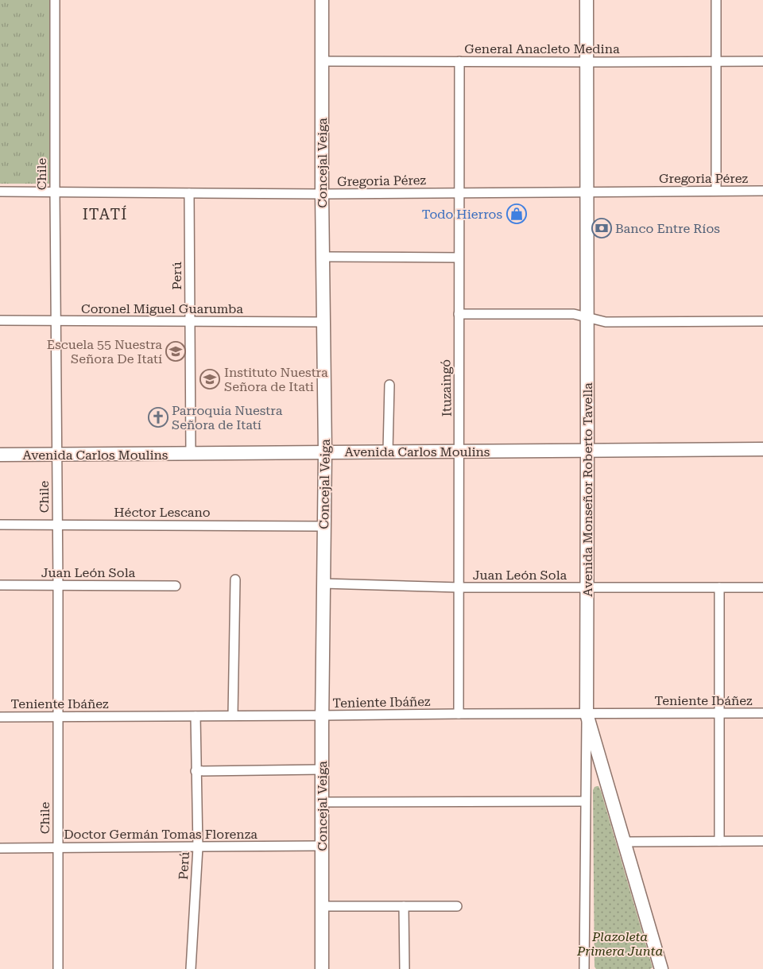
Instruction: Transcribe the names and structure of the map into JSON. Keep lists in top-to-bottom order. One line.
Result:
{"streets":{"street":["General Anacleto Medina","Concejal Veiga","Chile","Gregoria Pérez","Perú","Coronel Miguel Guarumba","Ituzaingó","Avenida Carlos Moulins","Avenida Monseñor Roberto Tavella","Héctor Lescano","Juan León Sola","Teniente Ibáñez","Doctor Germán Tomas Florenza"]},"crossings":[["General Anacleto Medina","Concejal Veiga"],["General Anacleto Medina","Ituzaingó"],["General Anacleto Medina","Avenida Monseñor Roberto Tavella"],["Concejal Veiga","Gregoria Pérez"],["Concejal Veiga","Coronel Miguel Guarumba"],["Concejal Veiga","Avenida Carlos Moulins"],["Concejal Veiga","Héctor Lescano"],["Concejal Veiga","Juan León Sola"],["Concejal Veiga","Teniente Ibáñez"],["Concejal Veiga","Doctor Germán Tomas Florenza"],["Chile","Gregoria Pérez"],["Chile","Coronel Miguel Guarumba"],["Chile","Avenida Carlos Moulins"],["Chile","Héctor Lescano"],["Chile","Juan León Sola"],["Chile","Teniente Ibáñez"],["Chile","Doctor Germán Tomas Florenza"],["Gregoria Pérez","Perú"],["Gregoria Pérez","Ituzaingó"],["Gregoria Pérez","Avenida Monseñor Roberto Tavella"],["Perú","Coronel Miguel Guarumba"],["Perú","Avenida Carlos Moulins"],["Perú","Teniente Ibáñez"],["Perú","Doctor Germán Tomas Florenza"],["Ituzaingó","Avenida Carlos Moulins"],["Ituzaingó","Juan León Sola"],["Ituzaingó","Teniente Ibáñez"],["Avenida Carlos Moulins","Avenida Monseñor Roberto Tavella"],["Avenida Monseñor Roberto Tavella","Juan León Sola"],["Avenida Monseñor Roberto Tavella","Teniente Ibáñez"]],"districts":["ITATÍ"],"parks":["Plazoleta Primera Junta"],"places":{"shop":["Todo Hierros"],"bank":["Banco Entre Ríos"],"school or university":["Escuela 55 Nuestra Señora De Itatí","Instituto Nuestra Señora de Itati"],"church":["Parroquia Nuestra Señora de Itatí"]}}
